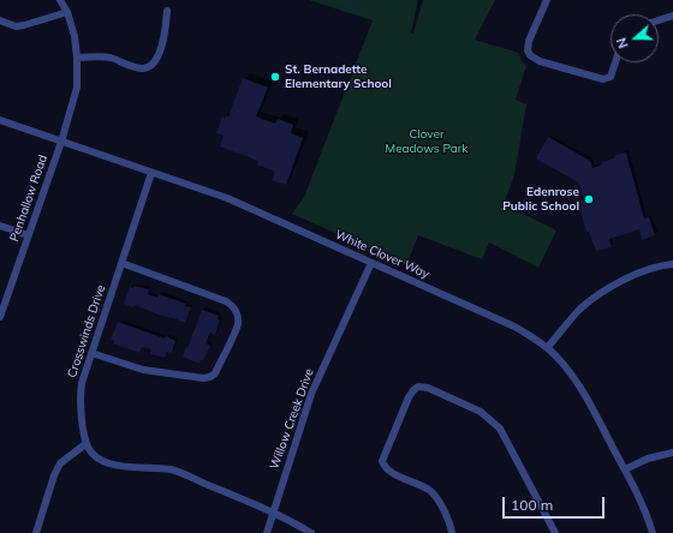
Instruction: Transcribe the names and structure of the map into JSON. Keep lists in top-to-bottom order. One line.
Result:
{"streets":{"street":["Penhallow Road","White Clover Way","Crosswinds Drive","Willow Creek Drive"]},"crossings":[["Penhallow Road","White Clover Way"],["White Clover Way","Crosswinds Drive"],["White Clover Way","Willow Creek Drive"]],"parks":["Clover Meadows Park"],"places":["St. Bernadette Elementary School","Edenrose Public School"],"scale_bar":"100 m","north":"left"}
